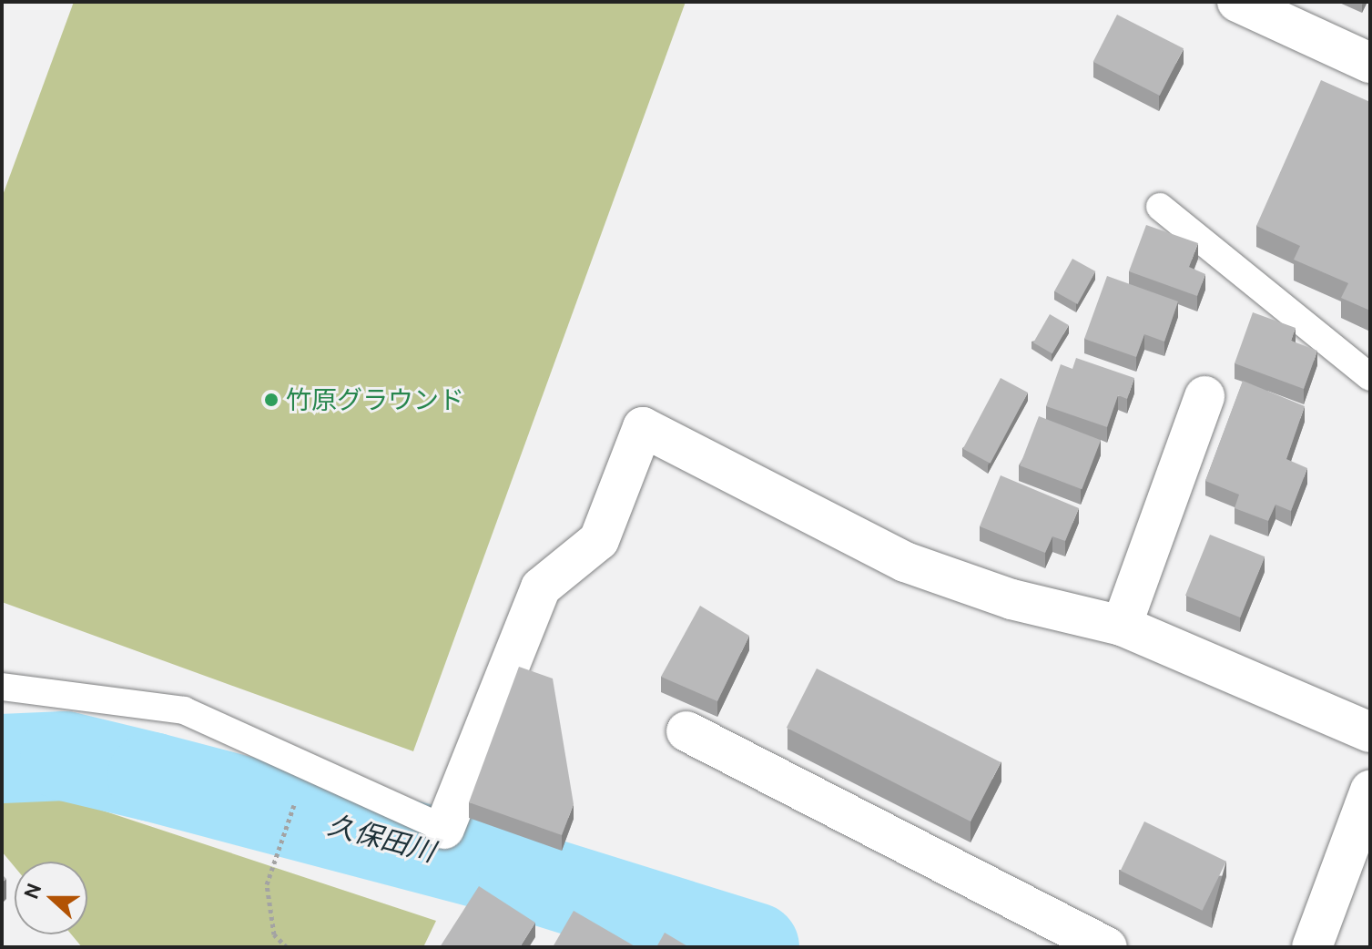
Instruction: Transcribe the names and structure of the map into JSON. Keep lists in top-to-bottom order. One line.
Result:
{"water":["久保田川"],"places":["竹原グラウンド"],"north":"left"}
